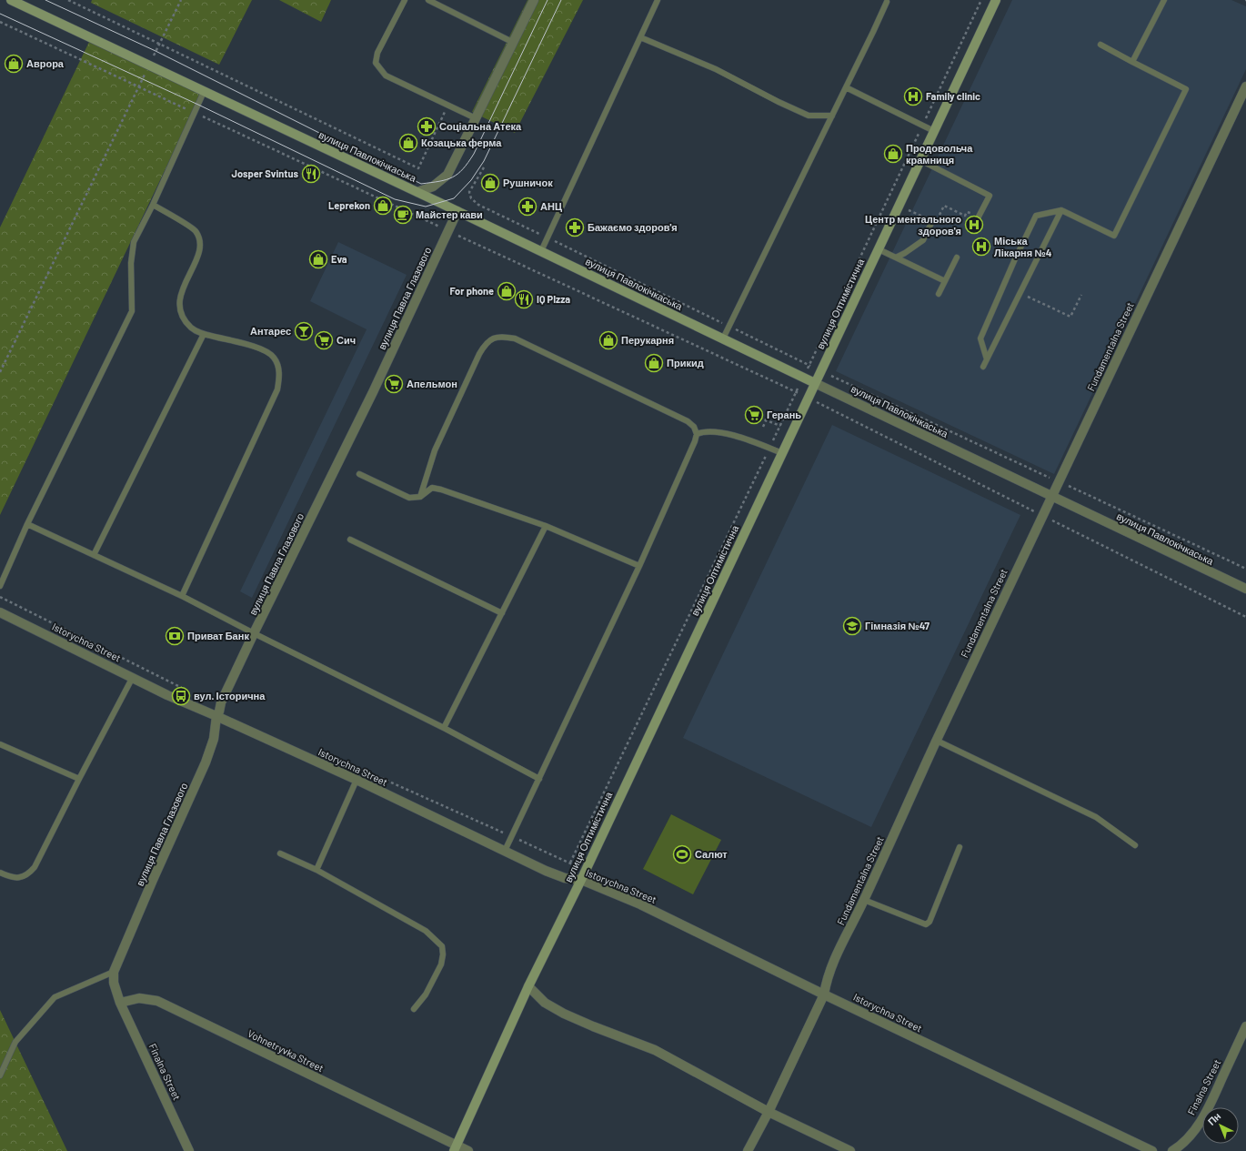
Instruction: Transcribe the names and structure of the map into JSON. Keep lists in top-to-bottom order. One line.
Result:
{"streets":{"street":["вулиця Павлокічкаська","вулиця Павла Глазового","вулиця Оптимістична","Fundamentalna Street","Istorychna Street","Vohnetryvka Street","Finalna Street"]},"crossings":[["вулиця Павлокічкаська","вулиця Павла Глазового"],["вулиця Павлокічкаська","вулиця Оптимістична"],["вулиця Павлокічкаська","Fundamentalna Street"],["вулиця Павла Глазового","Istorychna Street"],["вулиця Оптимістична","Istorychna Street"],["вулиця Оптимістична","Vohnetryvka Street"],["Fundamentalna Street","Istorychna Street"],["Vohnetryvka Street","Finalna Street"]],"places":{"shop":["Аврора","Козацька ферма","Продовольча крамниця","Рушничок","Leprekon","Eva","For phone","Перукарня","Прикид"],"hospital":["Family clinic","Центр ментального здоров'я","Міська Лікарня №4"],"pharmacy":["Соціальна Атека","АНЦ","Бажаємо здоров'я"],"restaurant":["Josper Svintus","IQ PIzza"],"cafe":["Майстер кави"],"bar":["Антарес"],"supermarket":["Сич","Апельмон","Герань"],"school or university":["Гімназія №47"],"bank":["Приват Банк"],"bus stop":["вул. Історична"],"sports":["Салют"]},"north":"top left"}
